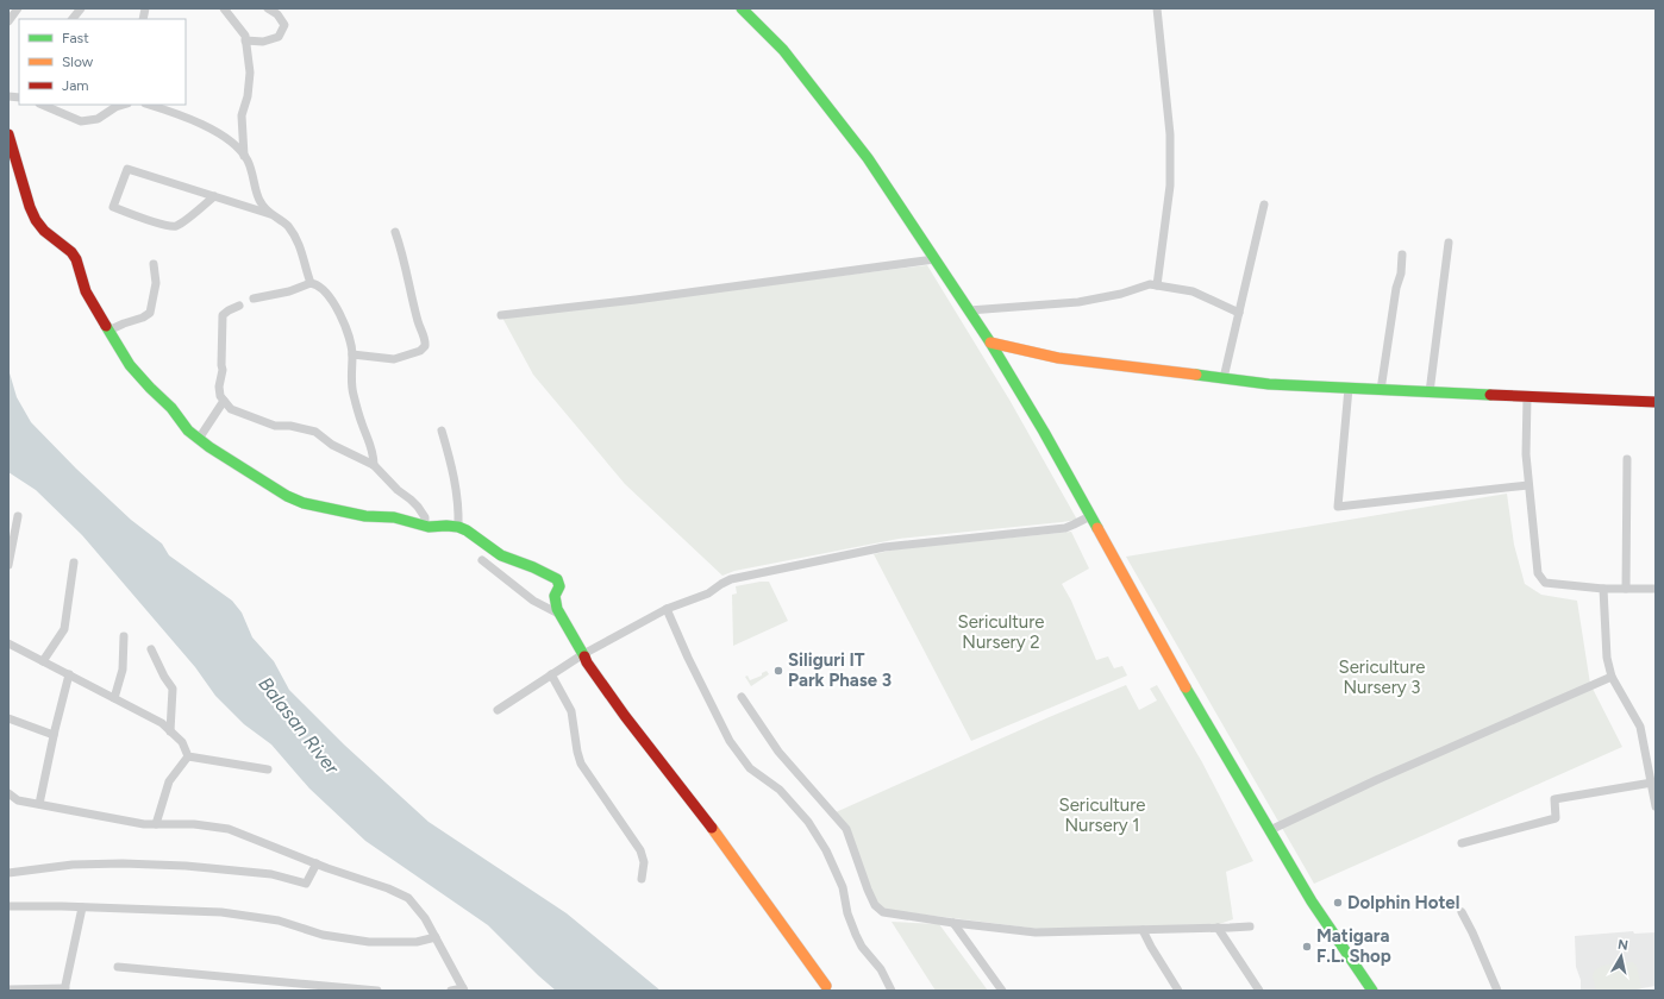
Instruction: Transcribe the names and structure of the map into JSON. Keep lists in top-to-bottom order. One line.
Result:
{"water":["Balasan River"],"parks":["Sericulture Nursery 2","Sericulture Nursery 3","Sericulture Nursery 1"],"places":["Siliguri IT Park Phase 3","Dolphin Hotel","Matigara F.L. Shop"],"legend":["Fast","Slow","Jam"],"north":"top"}
